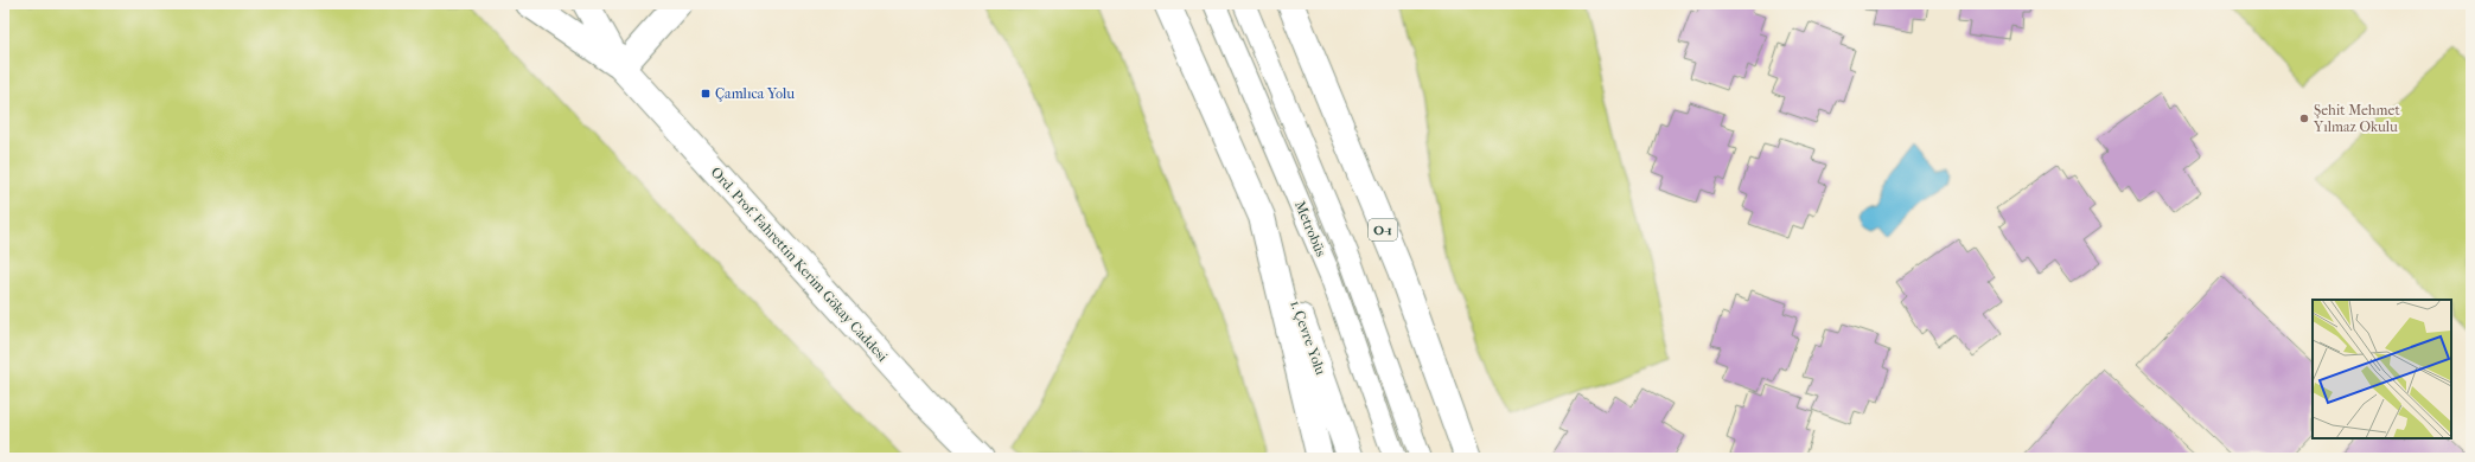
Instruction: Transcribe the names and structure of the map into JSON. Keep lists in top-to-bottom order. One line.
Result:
{"streets":{"main road":["O-1","Ord. Prof. Fahrettin Kerim Gökay Caddesi","1. Çevre Yolu"],"lane":["Metrobüs"]},"places":{"transit":["Çamlıca Yolu"],"other":["Şehit Mehmet Yılmaz Okulu"]}}
